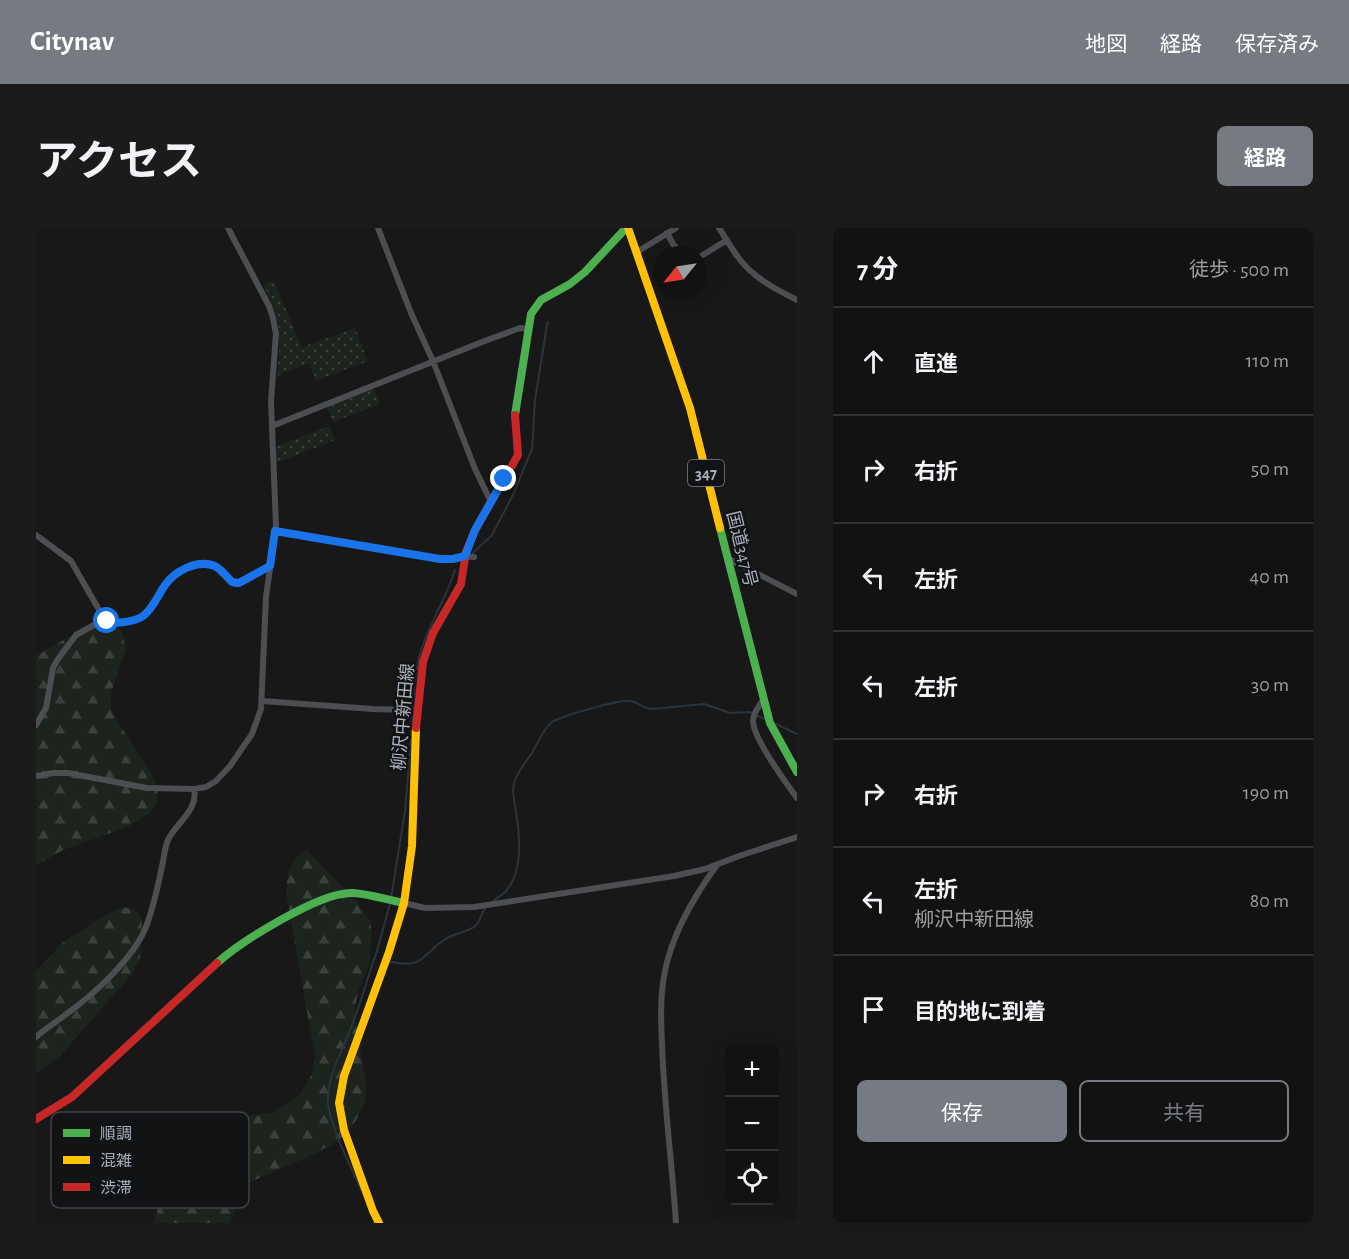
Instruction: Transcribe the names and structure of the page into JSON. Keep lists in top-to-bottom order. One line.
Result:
{"streets":{"main road":["347","国道347号","柳沢中新田線"]},"crossings":[["国道347号","柳沢中新田線"]],"legend":["順調","混雑","渋滞"],"north":"bottom left","page":{"header":"Citynav","nav":["地図","経路","保存済み"],"title":"アクセス","buttons":["経路",["保存","共有"]],"heading":["7 分","徒歩 · 500 m"],"list":[["直進","110 m"],["右折","50 m"],["左折","40 m"],["左折","30 m"],["右折","190 m"],["左折","柳沢中新田線","80 m"],"目的地に到着"],"map_buttons":["+","−"]}}
